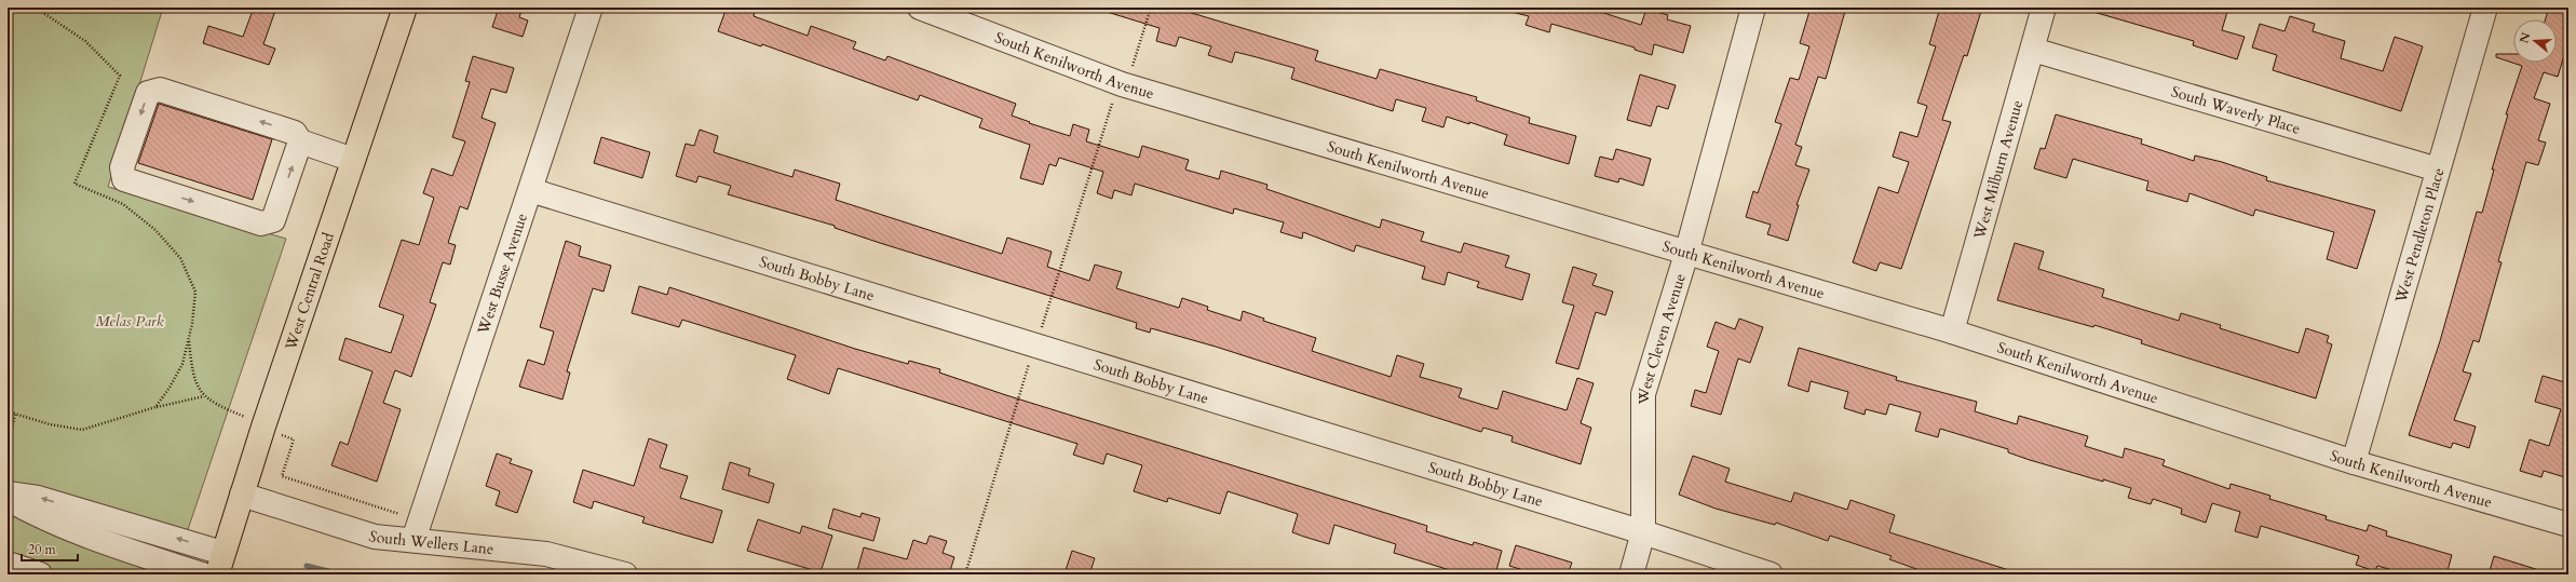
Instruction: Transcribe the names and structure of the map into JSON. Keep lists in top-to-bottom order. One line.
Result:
{"streets":{"main road":["West Central Road"],"street":["South Kenilworth Avenue","South Waverly Place","West Milburn Avenue","West Pendleton Place","West Busse Avenue","South Bobby Lane","West Cleven Avenue","South Wellers Lane"]},"crossings":[["South Kenilworth Avenue","West Milburn Avenue"],["South Kenilworth Avenue","West Pendleton Place"],["South Kenilworth Avenue","West Cleven Avenue"],["South Waverly Place","West Milburn Avenue"],["South Waverly Place","West Pendleton Place"],["West Busse Avenue","South Bobby Lane"],["West Busse Avenue","South Wellers Lane"],["South Bobby Lane","West Cleven Avenue"],["West Central Road","South Wellers Lane"]],"parks":["Melas Park"],"scale_bar":"20 m","north":"left"}
